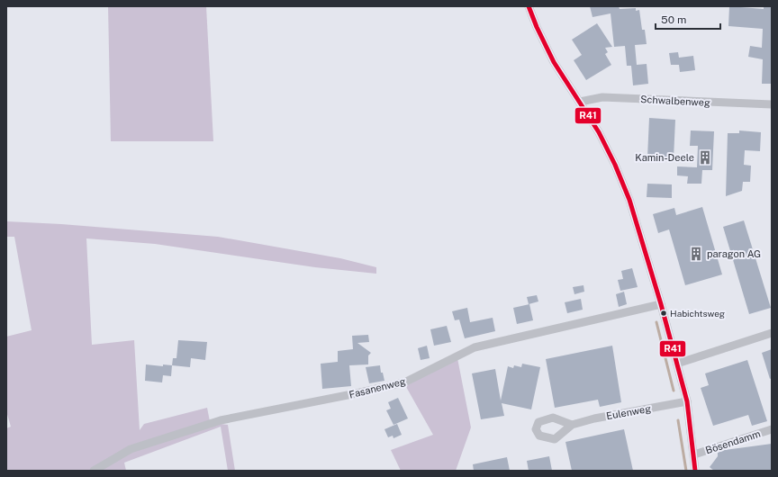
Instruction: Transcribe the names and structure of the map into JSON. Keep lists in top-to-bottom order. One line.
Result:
{"streets":{"street":["Schwalbenweg","Fasanenweg","Eulenweg","Bösendamm"]},"crossings":[["Schwalbenweg","Bösendamm"],["Fasanenweg","Bösendamm"],["Eulenweg","Bösendamm"]],"places":{"building":["Kamin-Deele","paragon AG"],"other":["Habichtsweg"]},"lines":["transit line R41"],"scale_bar":"50 m"}
